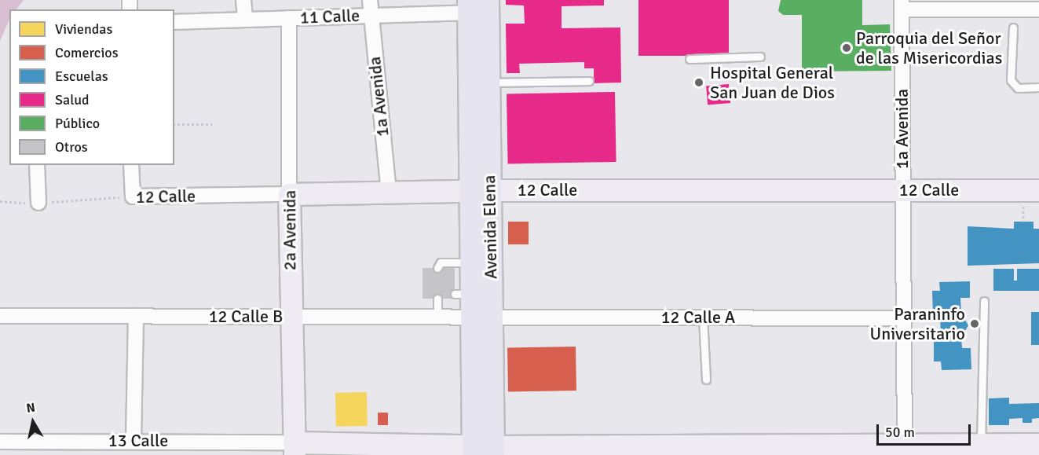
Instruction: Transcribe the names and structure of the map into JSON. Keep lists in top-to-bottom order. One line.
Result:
{"streets":{"main road":["Avenida Elena"],"street":["11 Calle","1a Avenida","12 Calle","2a Avenida","12 Calle B","12 Calle A","13 Calle"]},"crossings":[["11 Calle","1a Avenida"],["11 Calle","Avenida Elena"],["11 Calle","2a Avenida"],["1a Avenida","12 Calle"],["1a Avenida","12 Calle A"],["1a Avenida","13 Calle"],["12 Calle","Avenida Elena"],["12 Calle","2a Avenida"],["Avenida Elena","12 Calle B"],["Avenida Elena","12 Calle A"],["Avenida Elena","13 Calle"],["2a Avenida","12 Calle B"],["2a Avenida","13 Calle"],["12 Calle B","12 Calle A"]],"places":["Parroquia del Señor de las Misericordias","Hospital General San Juan de Dios","Paraninfo Universitario"],"legend":["Viviendas","Comercios","Escuelas","Salud","Público","Otros"],"scale_bar":"50 m","north":"top"}
